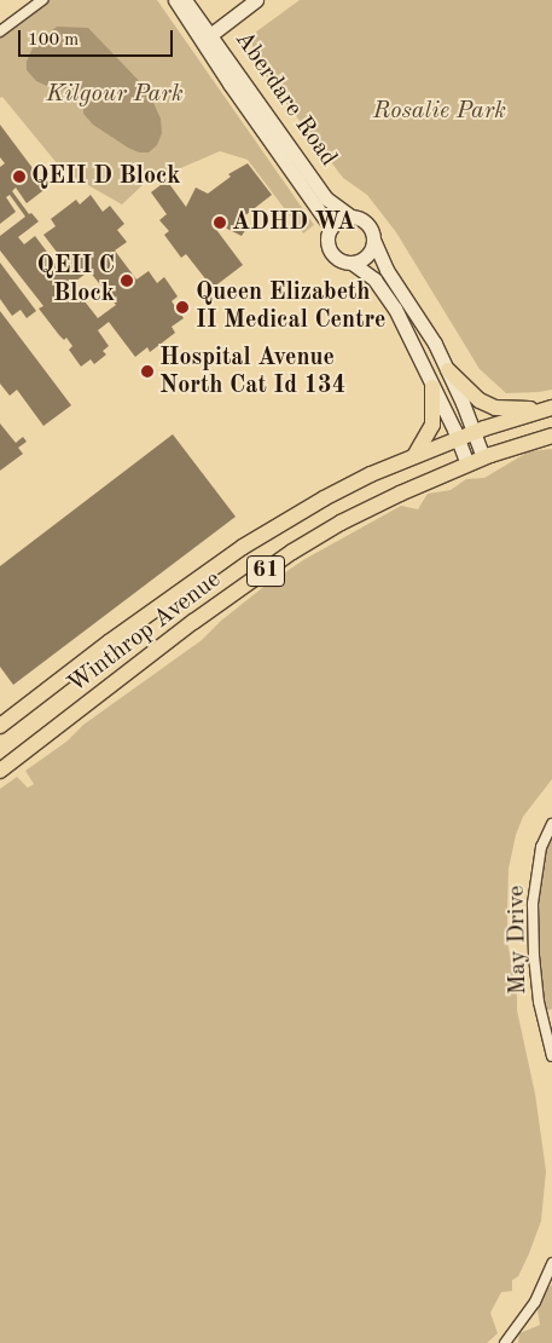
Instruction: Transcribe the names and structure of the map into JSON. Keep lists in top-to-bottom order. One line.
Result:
{"streets":{"main road":["Aberdare Road","61","Winthrop Avenue"],"street":["May Drive"]},"crossings":[["61","Winthrop Avenue"]],"parks":["Kilgour Park","Rosalie Park"],"places":["QEII D Block","ADHD WA","QEII C Block","Queen Elizabeth II Medical Centre","Hospital Avenue North Cat Id 134"],"scale_bar":"100 m"}
